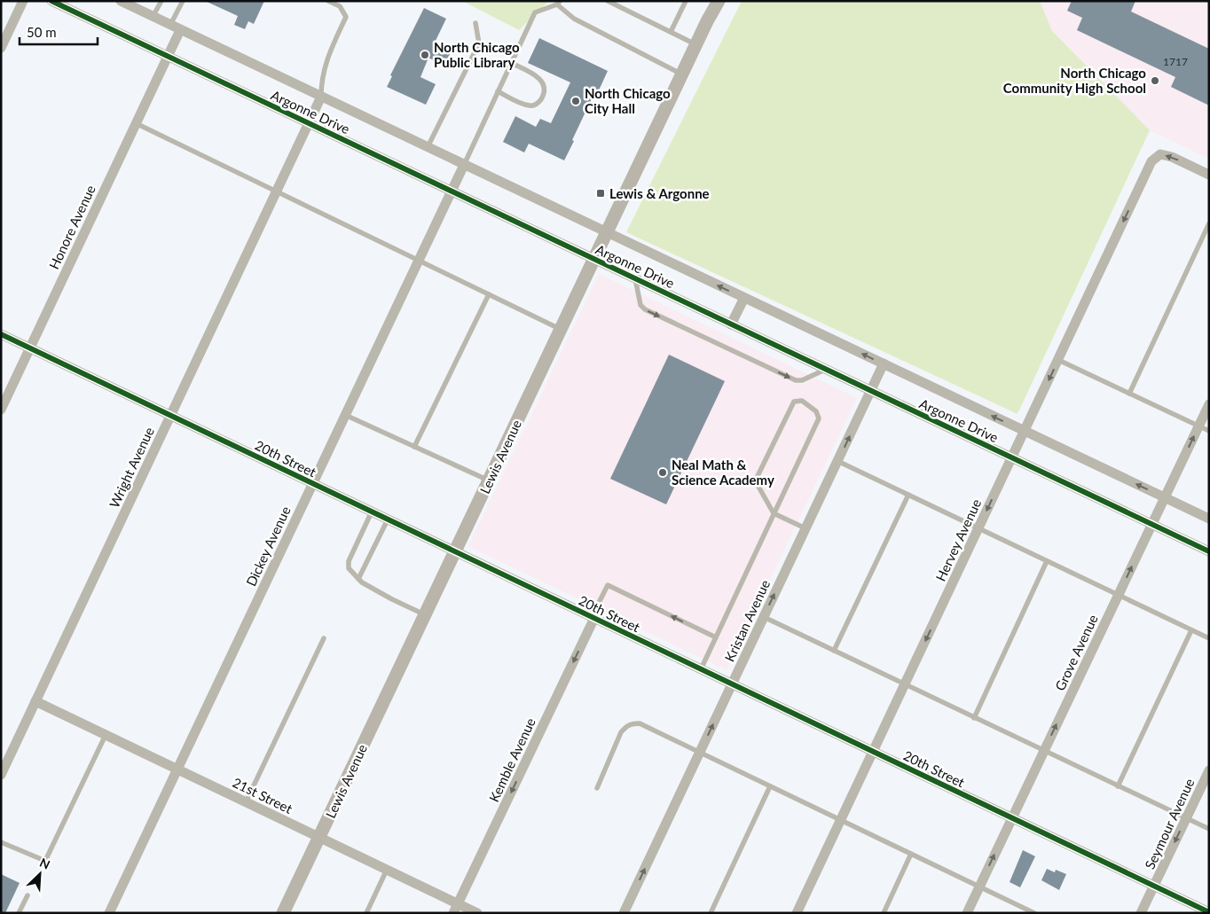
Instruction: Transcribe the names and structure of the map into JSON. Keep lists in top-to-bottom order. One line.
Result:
{"streets":{"main road":["Lewis Avenue"],"street":["Argonne Drive","Honore Avenue","20th Street","Wright Avenue","Hervey Avenue","Dickey Avenue","Kristan Avenue","Grove Avenue","Kemble Avenue","21st Street","Seymour Avenue"]},"crossings":[["Argonne Drive","Honore Avenue"],["Argonne Drive","Lewis Avenue"],["Argonne Drive","Wright Avenue"],["Argonne Drive","Hervey Avenue"],["Argonne Drive","Dickey Avenue"],["Argonne Drive","Kristan Avenue"],["Argonne Drive","Grove Avenue"],["Honore Avenue","20th Street"],["Lewis Avenue","20th Street"],["Lewis Avenue","21st Street"],["20th Street","Wright Avenue"],["20th Street","Hervey Avenue"],["20th Street","Dickey Avenue"],["20th Street","Kristan Avenue"],["20th Street","Grove Avenue"],["20th Street","Kemble Avenue"],["20th Street","Seymour Avenue"],["Wright Avenue","21st Street"],["Dickey Avenue","21st Street"],["Kemble Avenue","21st Street"]],"one_way":["Hervey Avenue","Kristan Avenue","Grove Avenue","Kemble Avenue","Seymour Avenue"],"places":{"other":["North Chicago Public Library","North Chicago Community High School","North Chicago City Hall","Neal Math & Science Academy"],"transit":["Lewis & Argonne"]},"house_numbers":["1717"],"scale_bar":"50 m","north":"top right"}
